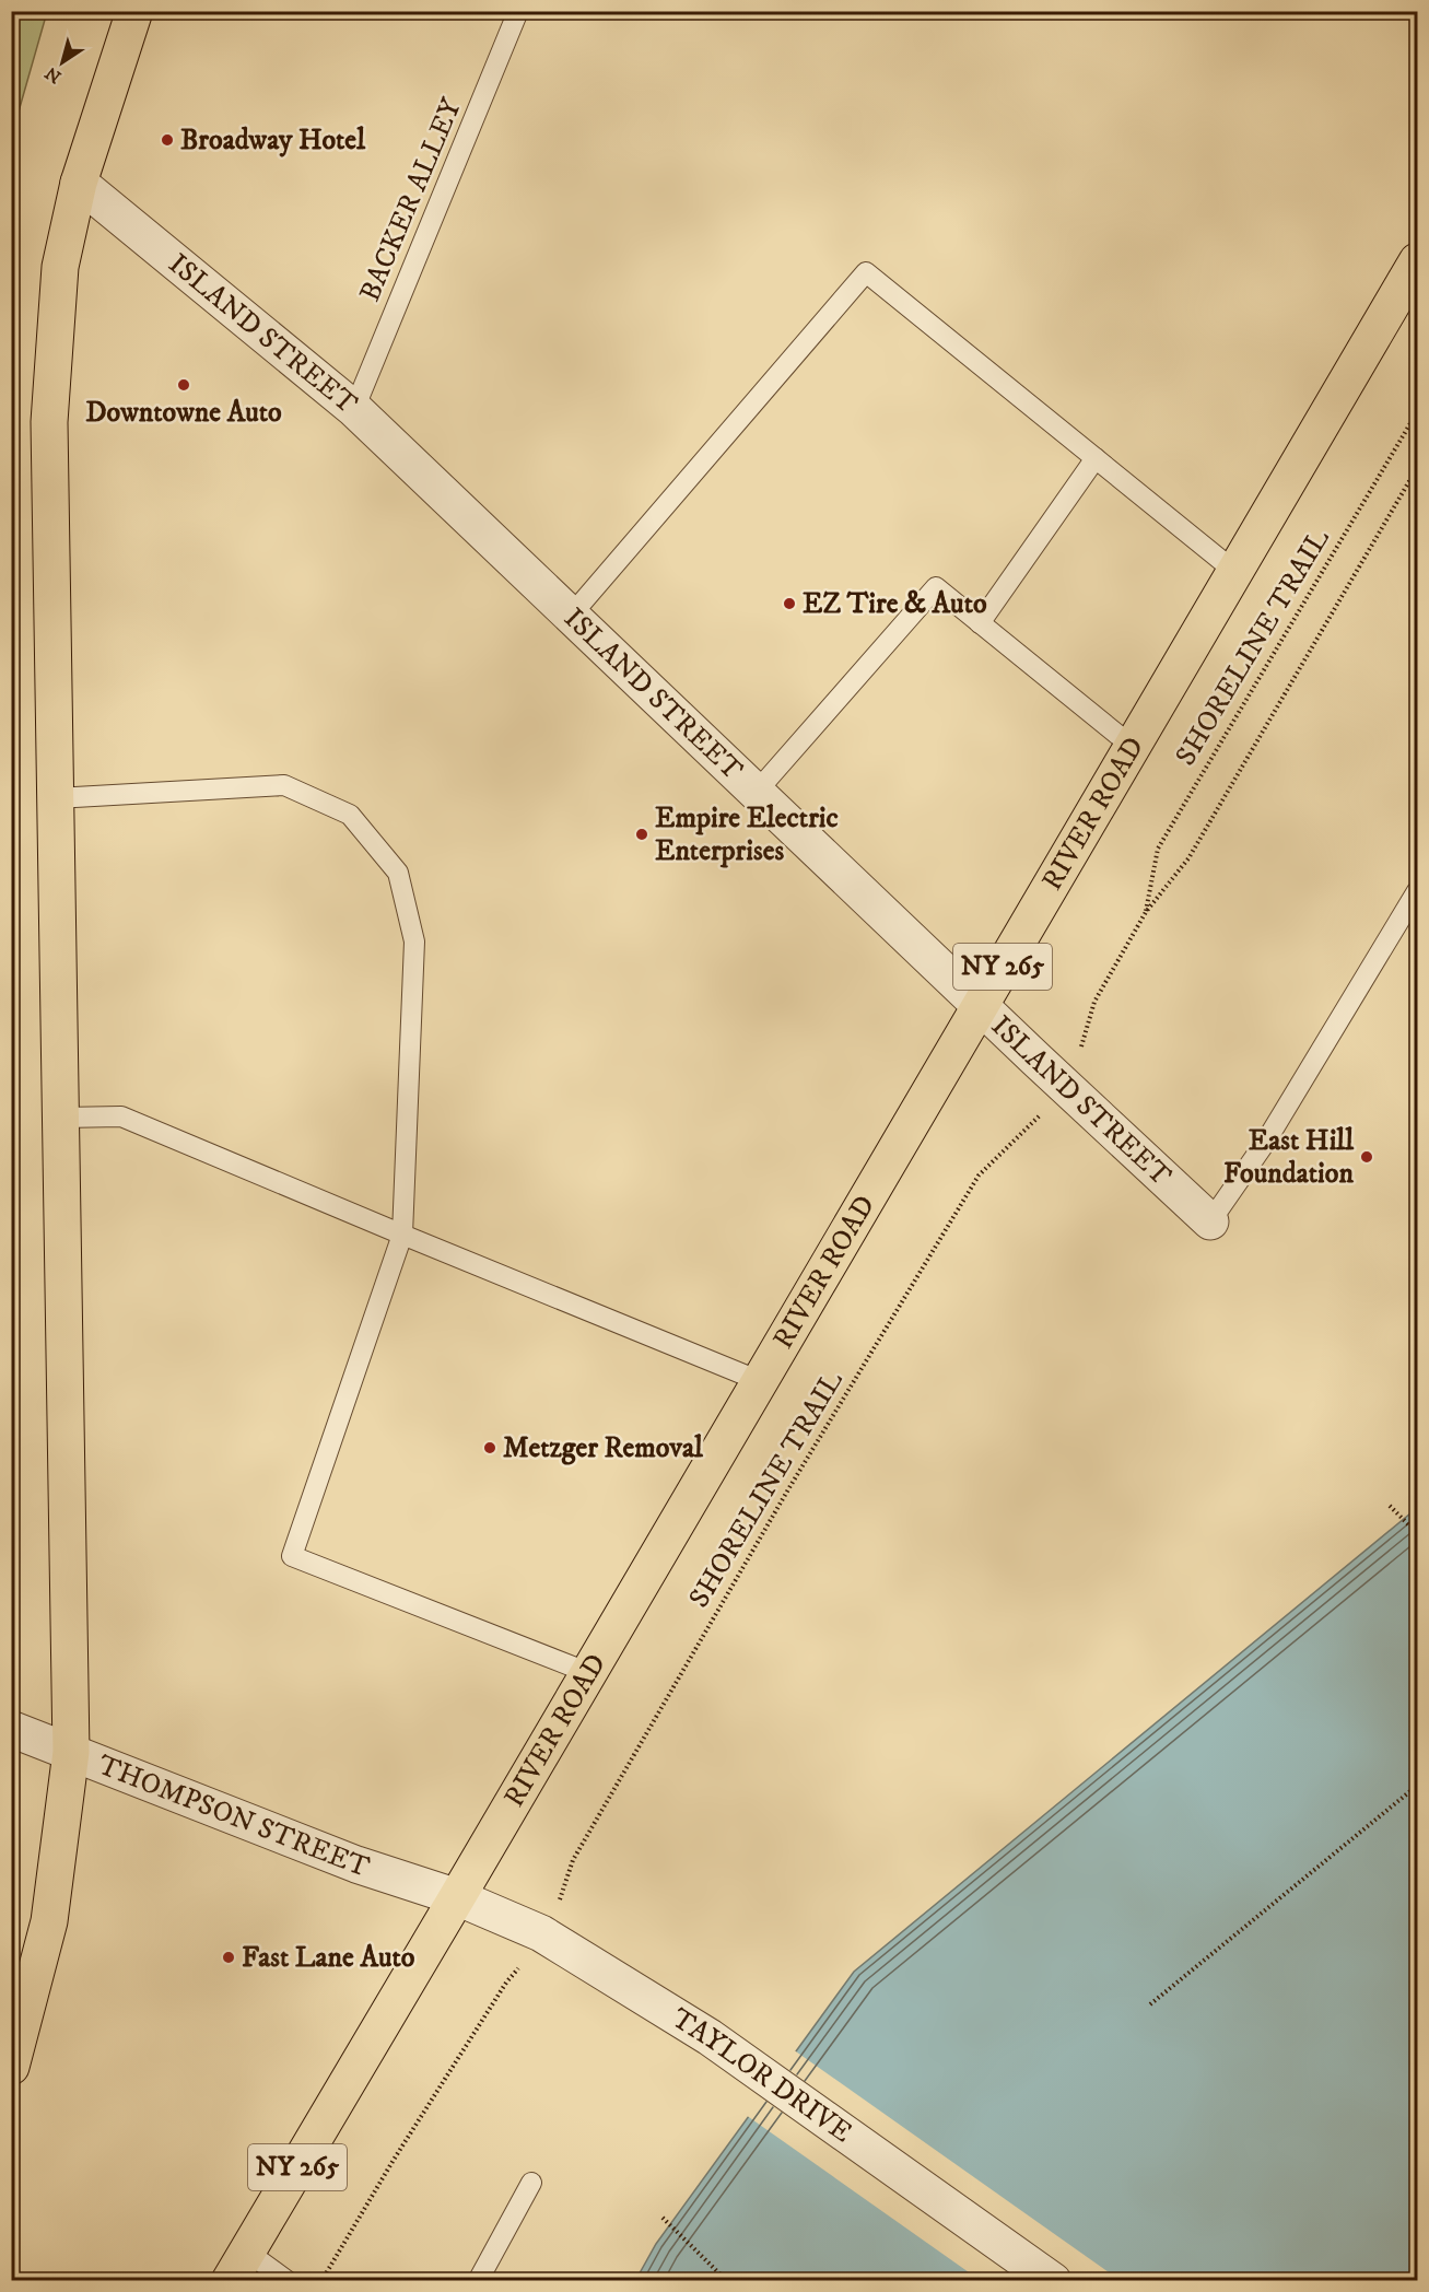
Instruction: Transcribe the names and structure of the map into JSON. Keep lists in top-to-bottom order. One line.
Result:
{"streets":{"main road":["RIVER ROAD","NY 265"],"street":["ISLAND STREET","THOMPSON STREET","TAYLOR DRIVE"],"lane":["BACKER ALLEY"],"path":["SHORELINE TRAIL"]},"crossings":[["BACKER ALLEY","ISLAND STREET"],["ISLAND STREET","RIVER ROAD"],["RIVER ROAD","THOMPSON STREET"],["RIVER ROAD","TAYLOR DRIVE"],["THOMPSON STREET","TAYLOR DRIVE"]],"places":["Broadway Hotel","Downtowne Auto","EZ Tire & Auto","Empire Electric Enterprises","East Hill Foundation","Metzger Removal","Fast Lane Auto"],"north":"bottom left"}
